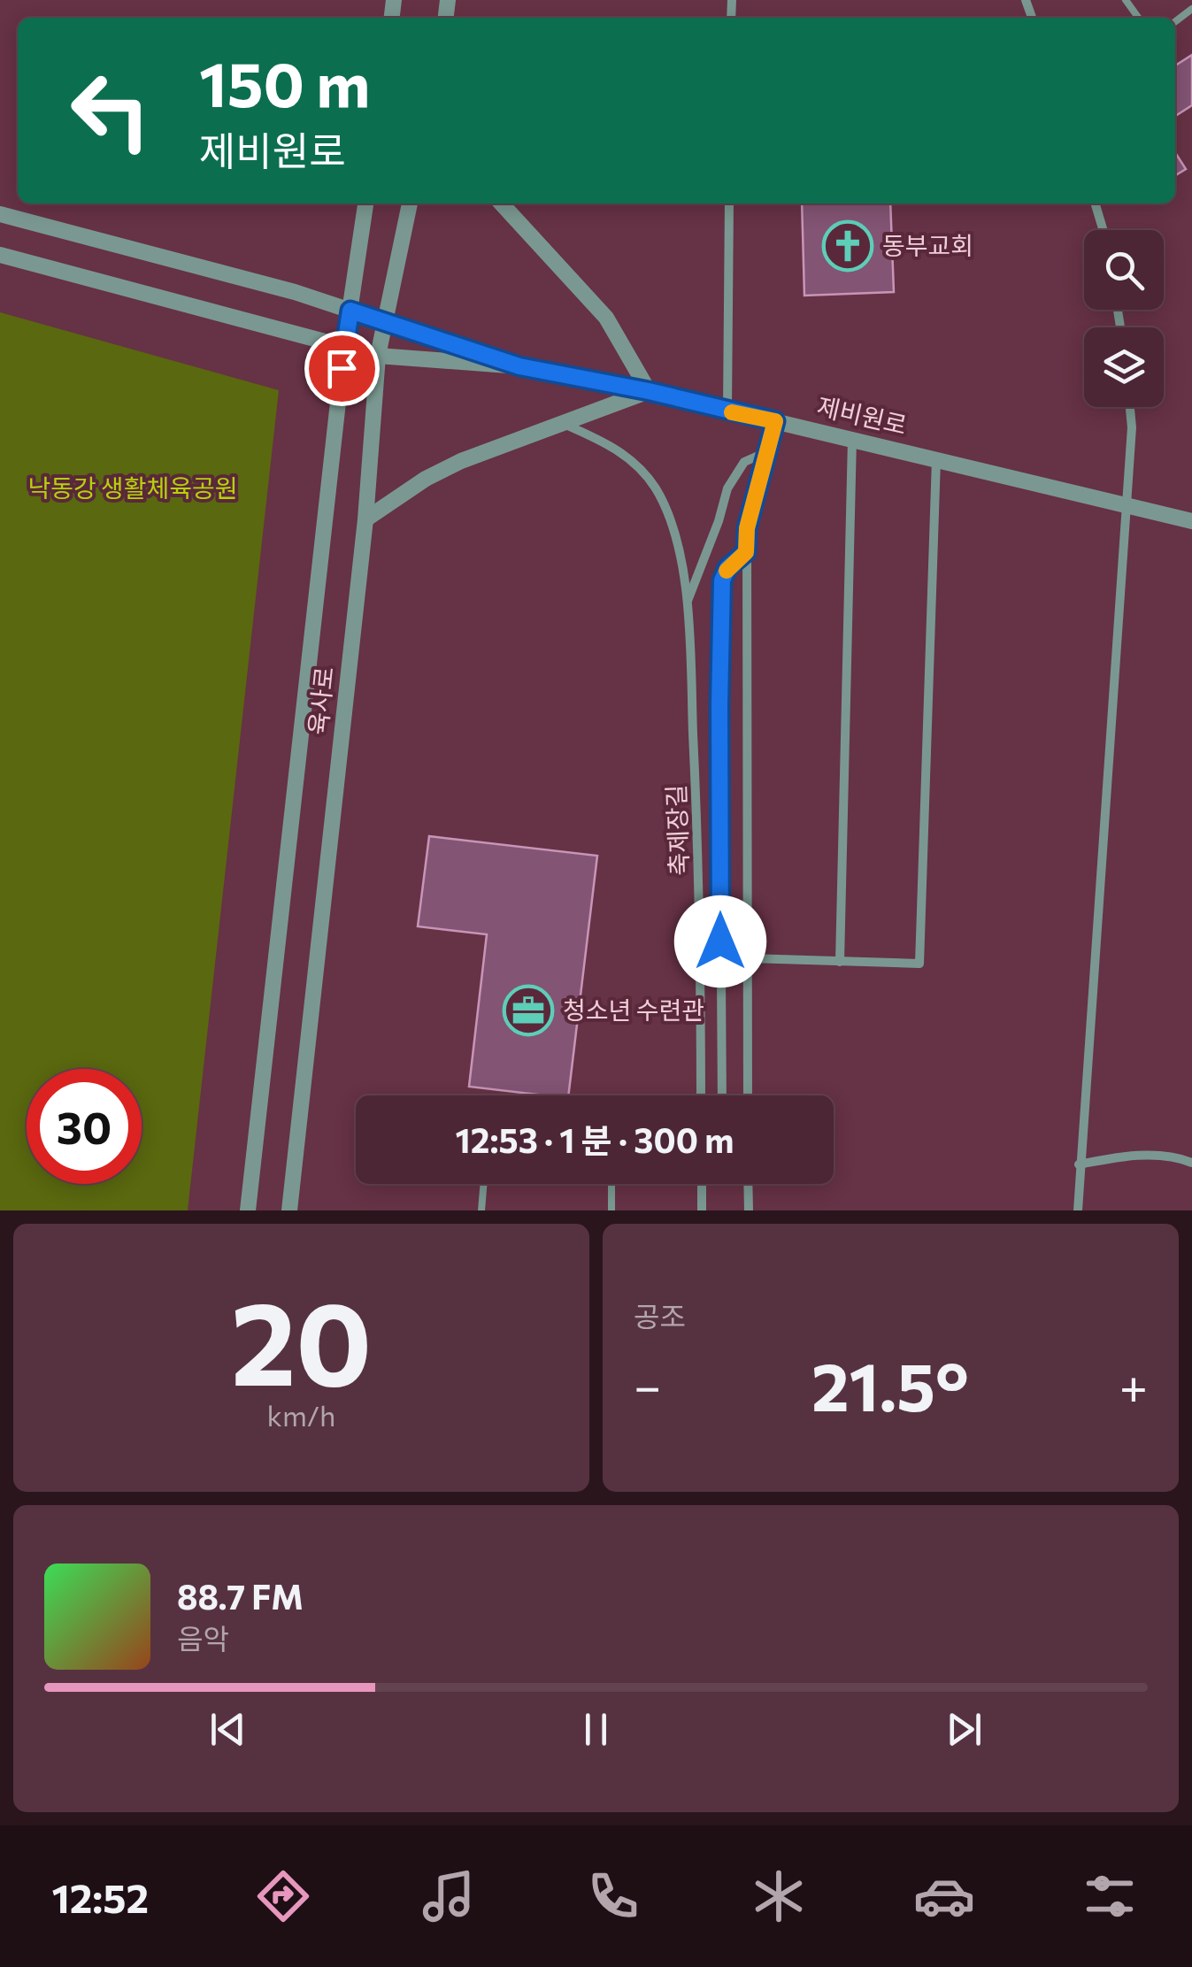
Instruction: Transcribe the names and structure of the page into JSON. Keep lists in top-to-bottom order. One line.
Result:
{"streets":{"street":["제비원로","육사로","축제장길"]},"crossings":[["제비원로","육사로"]],"parks":["낙동강 생활체육공원"],"places":{"church":["동부교회"],"office":["청소년 수련관"]},"page":{"turn":["150 m","제비원로"],"limit":"30","trip":"12:53 · 1 분 · 300 m","tile":[["20","km/h"],"공조"],"heat":["−","21.5°","+"],"song":["88.7 FM","음악"],"tabs":"12:52"}}
